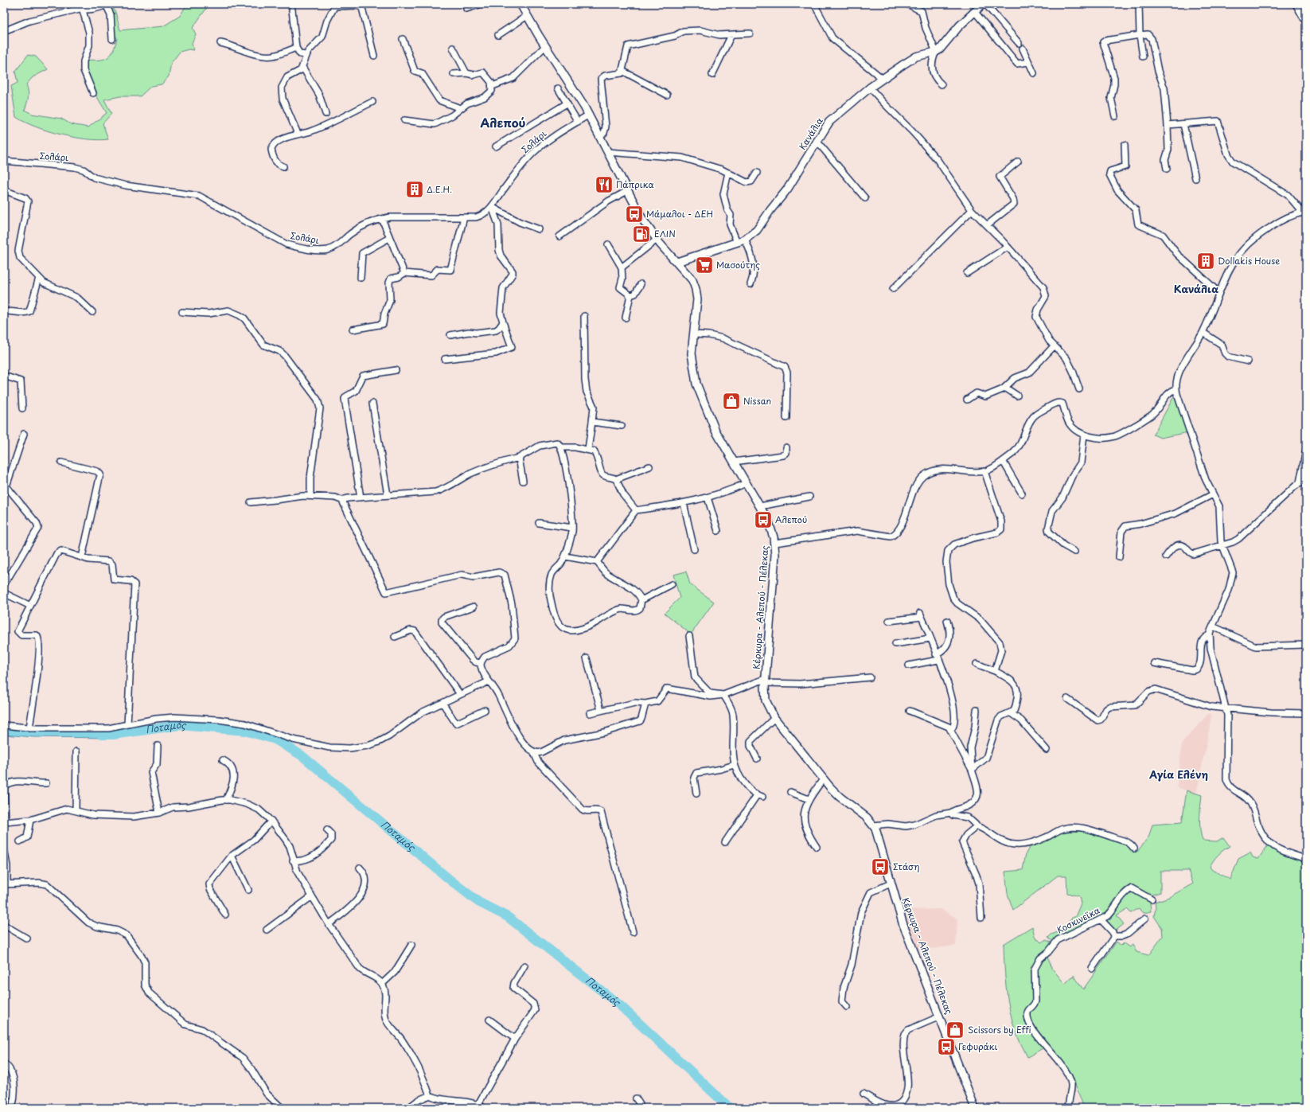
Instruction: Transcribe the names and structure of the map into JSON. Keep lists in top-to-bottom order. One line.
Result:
{"streets":{"main road":["Κανάλια","Κέρκυρα - Αλεπού - Πέλεκας"],"street":["Σολάρι","Κοσκινεϊκα"]},"crossings":[["Κανάλια","Κέρκυρα - Αλεπού - Πέλεκας"],["Σολάρι","Κέρκυρα - Αλεπού - Πέλεκας"]],"districts":["Αλεπού","Κανάλια","Αγία Ελένη"],"water":["Ποταμός"],"places":{"restaurant":["Πάπρικα"],"building":["Δ.Ε.Η.","Dollakis House"],"bus stop":["Μάμαλοι - ΔΕΗ","Αλεπού","Στάση","Γεφυράκι"],"fuel station":["ΕΛΙΝ"],"supermarket":["Μασούτης"],"shop":["Nissan","Scissors by Effi"]}}
